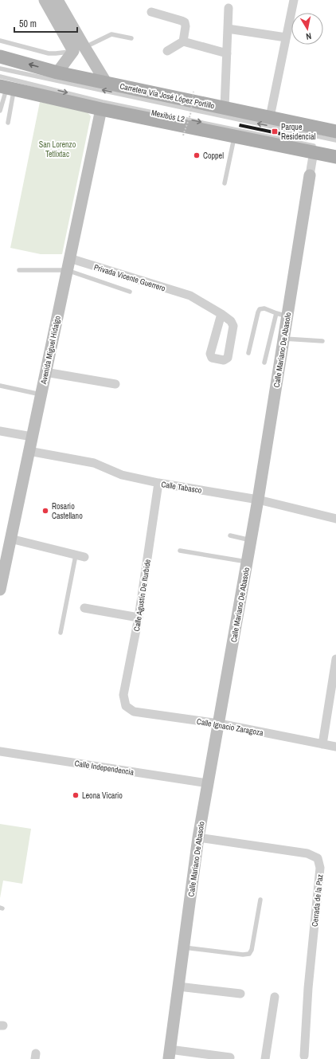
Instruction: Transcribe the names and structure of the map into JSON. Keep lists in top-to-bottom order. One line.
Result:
{"streets":{"main road":["Carretera Vía José López Portillo"],"street":["Privada Vicente Guerrero","Avenida Miguel Hidalgo","Calle Mariano De Abasolo","Calle Tabasco","Calle Agustín De Iturbide","Calle Ignacio Zaragoza","Calle Independencia","Cerrada de la Paz"],"lane":["Mexibús L2"]},"crossings":[["Mexibús L2","Calle Mariano De Abasolo"],["Privada Vicente Guerrero","Avenida Miguel Hidalgo"],["Avenida Miguel Hidalgo","Calle Tabasco"],["Calle Mariano De Abasolo","Calle Tabasco"],["Calle Mariano De Abasolo","Calle Ignacio Zaragoza"],["Calle Mariano De Abasolo","Calle Independencia"],["Calle Mariano De Abasolo","Cerrada de la Paz"],["Calle Tabasco","Calle Agustín De Iturbide"],["Calle Agustín De Iturbide","Calle Ignacio Zaragoza"]],"parks":["San Lorenzo Tetlixtac"],"places":{"transit":["Parque Residencial"],"other":["Coppel","Rosario Castellano","Leona Vicario"]},"scale_bar":"50 m","north":"bottom"}
